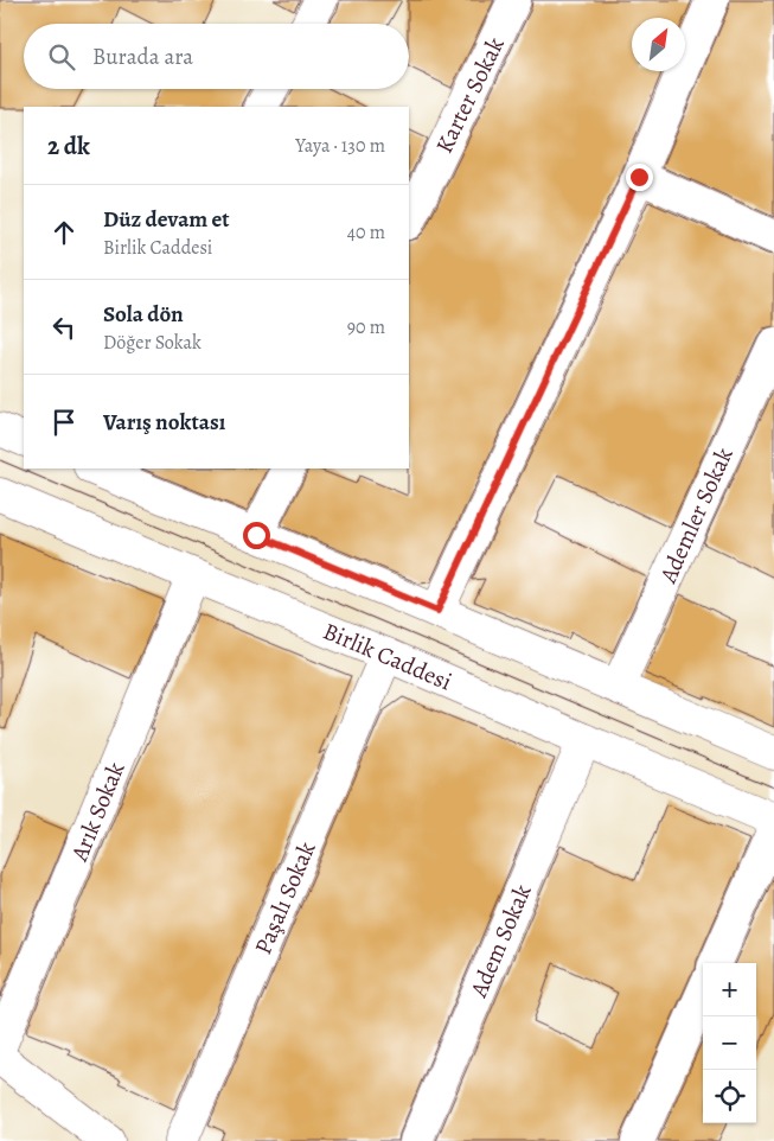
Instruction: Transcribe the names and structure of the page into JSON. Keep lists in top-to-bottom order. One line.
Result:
{"streets":{"street":["Karter Sokak","Ademler Sokak","Birlik Caddesi","Arık Sokak","Paşalı Sokak","Adem Sokak"]},"crossings":[["Birlik Caddesi","Arık Sokak"],["Birlik Caddesi","Paşalı Sokak"],["Birlik Caddesi","Adem Sokak"]],"north":"top right","page":{"search":"Burada ara","heading":["2 dk","Yaya · 130 m"],"list":[["Düz devam et","Birlik Caddesi","40 m"],["Sola dön","Döğer Sokak","90 m"],"Varış noktası"],"map_buttons":["+","−"]}}
